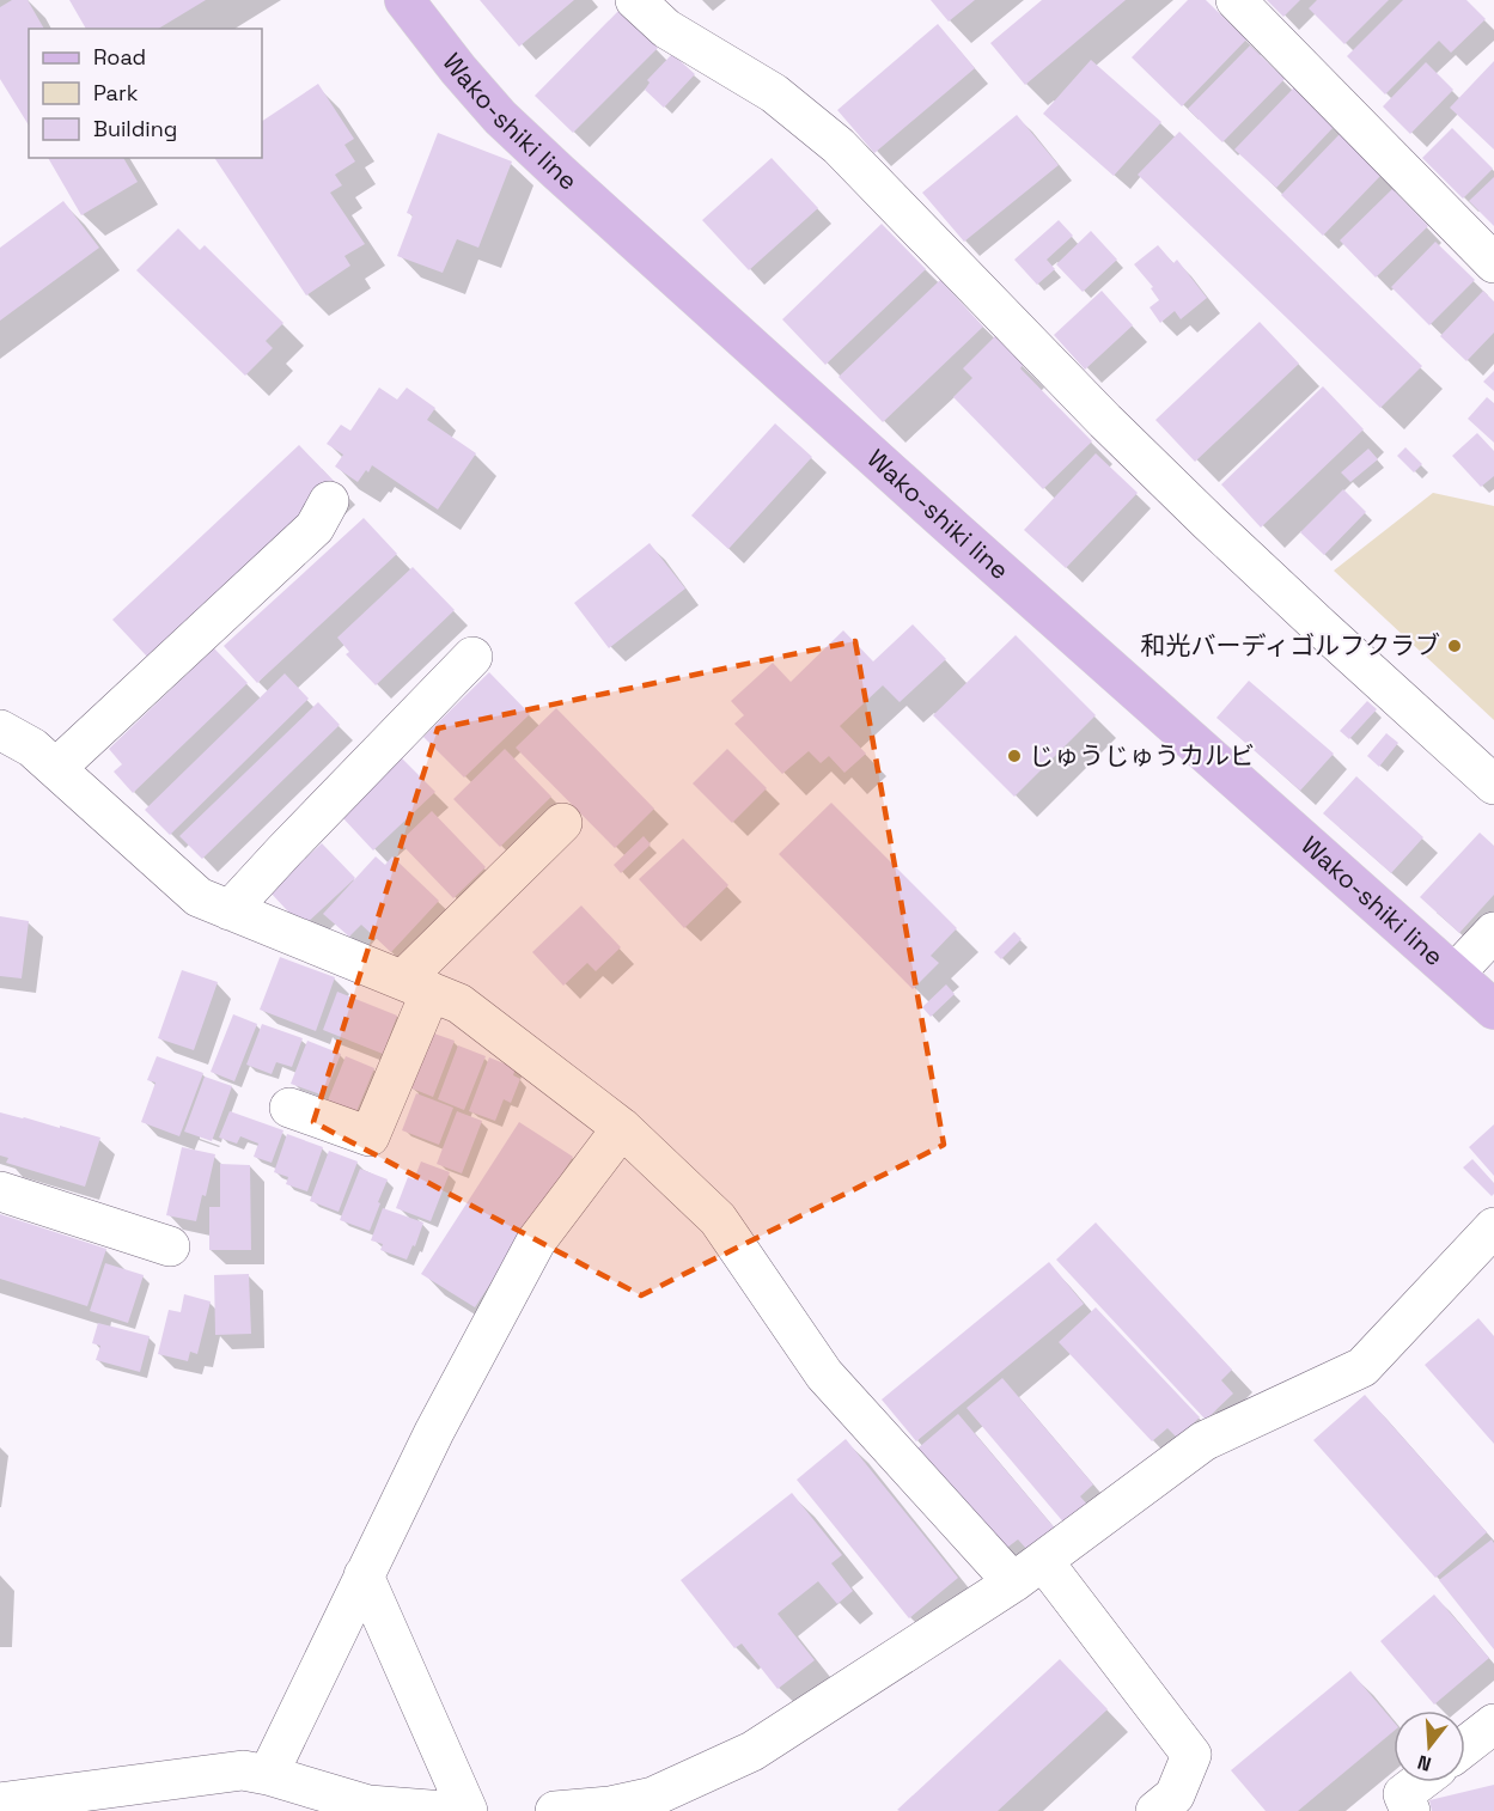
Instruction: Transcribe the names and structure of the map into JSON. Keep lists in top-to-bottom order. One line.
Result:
{"streets":{"main road":["Wako-shiki line"]},"places":["和光バーディゴルフクラブ","じゅうじゅうカルビ"],"legend":["Road","Park","Building"],"north":"bottom"}
